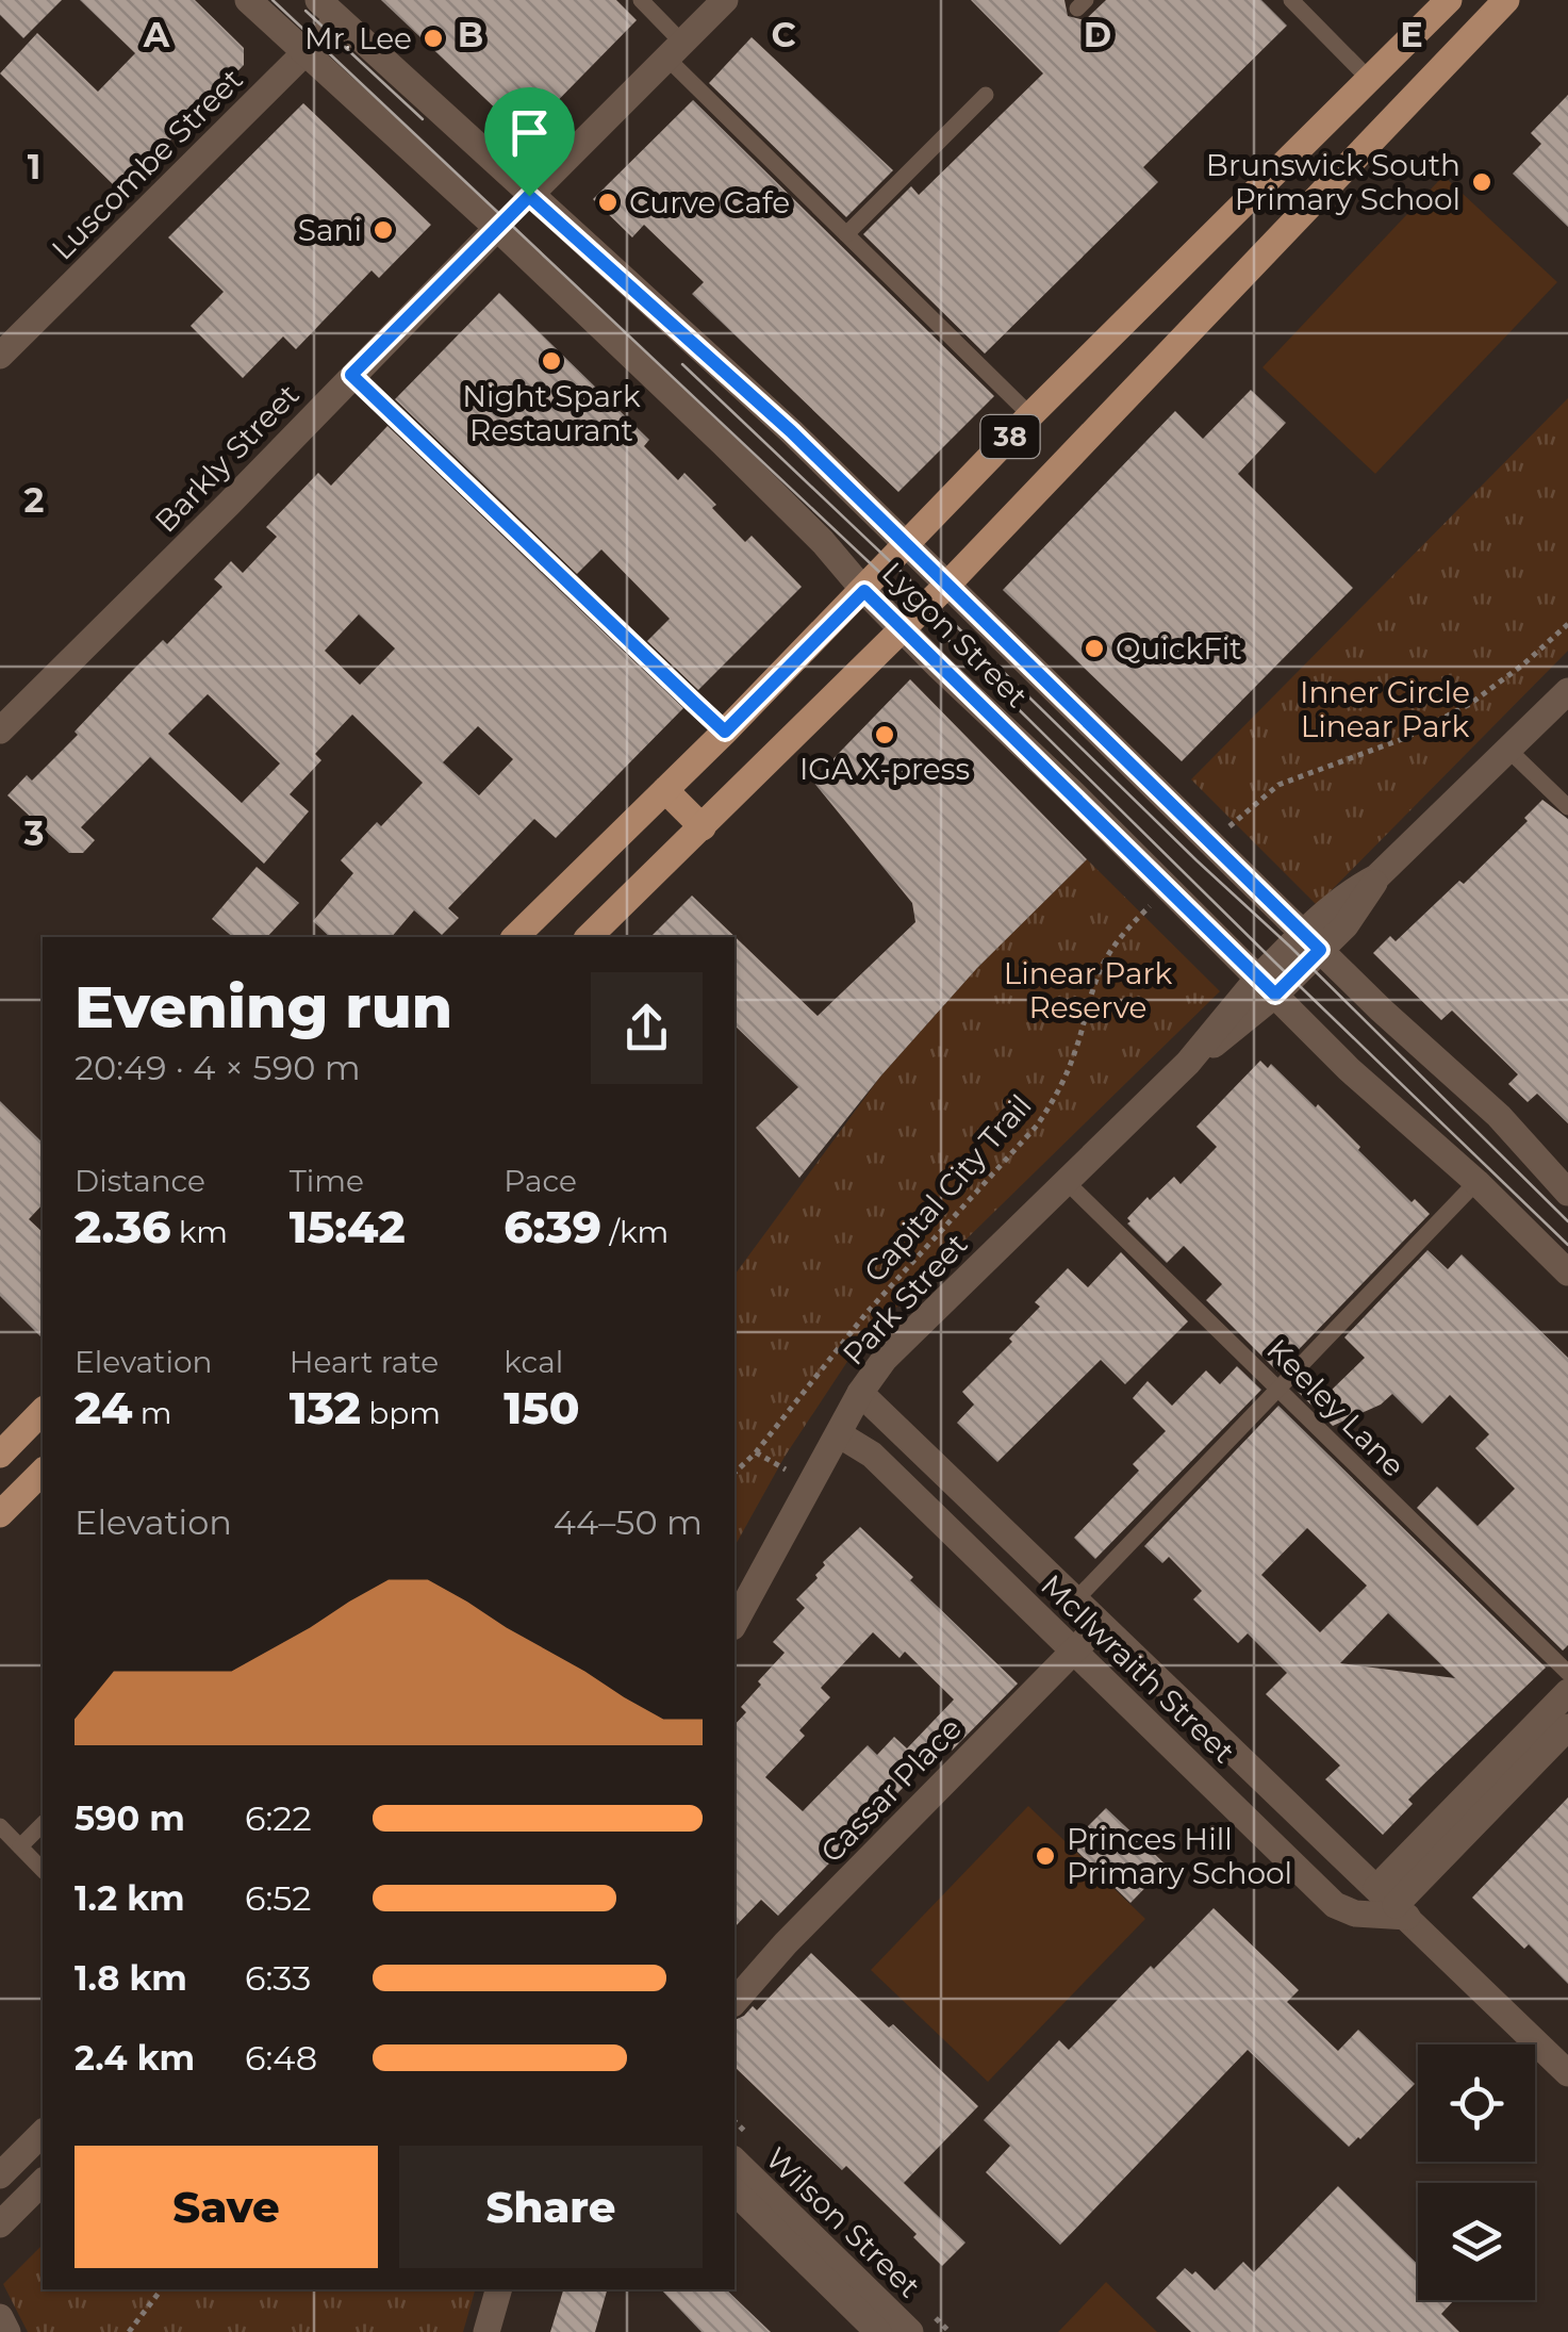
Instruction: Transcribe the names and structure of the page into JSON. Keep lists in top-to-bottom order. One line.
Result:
{"streets":{"main road":["38"],"street":["Luscombe Street","Barkly Street","Lygon Street","Park Street","McIlwraith Street","Cassar Place","Wilson Street"],"lane":["Keeley Lane"],"path":["Capital City Trail"]},"crossings":[["Luscombe Street","Lygon Street"],["38","Lygon Street"],["Barkly Street","Lygon Street"],["Lygon Street","Capital City Trail"],["Lygon Street","Park Street"],["Park Street","Keeley Lane"],["Park Street","McIlwraith Street"],["McIlwraith Street","Cassar Place"]],"parks":["Inner Circle Linear Park","Linear Park Reserve"],"places":["Mr. Lee","Brunswick South Primary School","Curve Cafe","Sani","Night Spark Restaurant","QuickFit","IGA X-press","Princes Hill Primary School"],"page":{"heading":["Evening run","20:49 · 4 × 590 m"],"stats":[["Distance","2.36 km"],["Time","15:42"],["Pace","6:39 /km"],["Elevation","24 m"],["Heart rate","132 bpm"],["kcal","150"]],"chart":["Elevation","44–50 m"],"list":[{"name":"590 m","note":"6:22"},{"name":"1.2 km","note":"6:52"},{"name":"1.8 km","note":"6:33"},{"name":"2.4 km","note":"6:48"}],"buttons":["Save","Share"]},"grid":{"columns":["A","B","C","D","E"],"rows":["1","2","3"]}}
